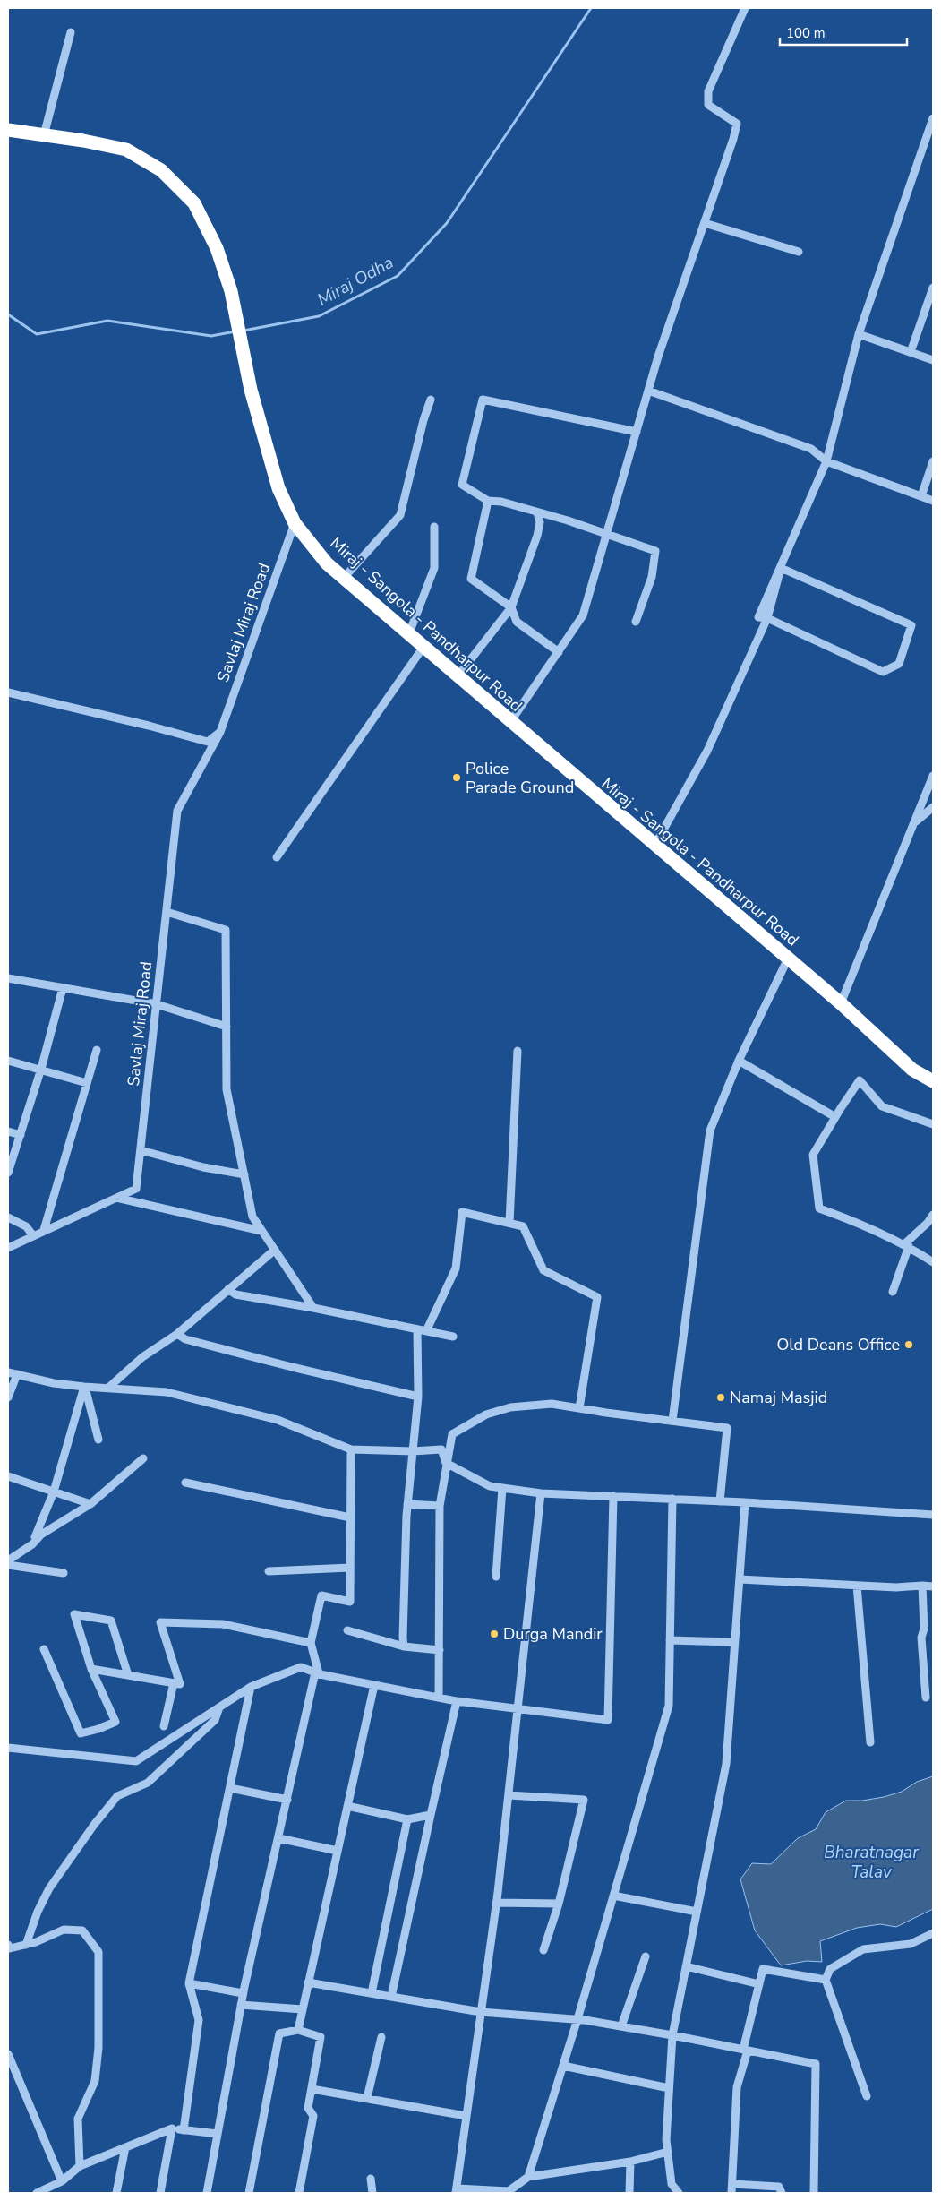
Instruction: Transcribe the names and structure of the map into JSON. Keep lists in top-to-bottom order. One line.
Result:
{"streets":{"highway":["Miraj - Sangola - Pandharpur Road"],"street":["Savlaj Miraj Road"]},"crossings":[["Savlaj Miraj Road","Miraj - Sangola - Pandharpur Road"]],"water":["Miraj Odha","Bharatnagar Talav"],"places":["Police Parade Ground","Old Deans Office","Namaj Masjid","Durga Mandir"],"scale_bar":"100 m"}
